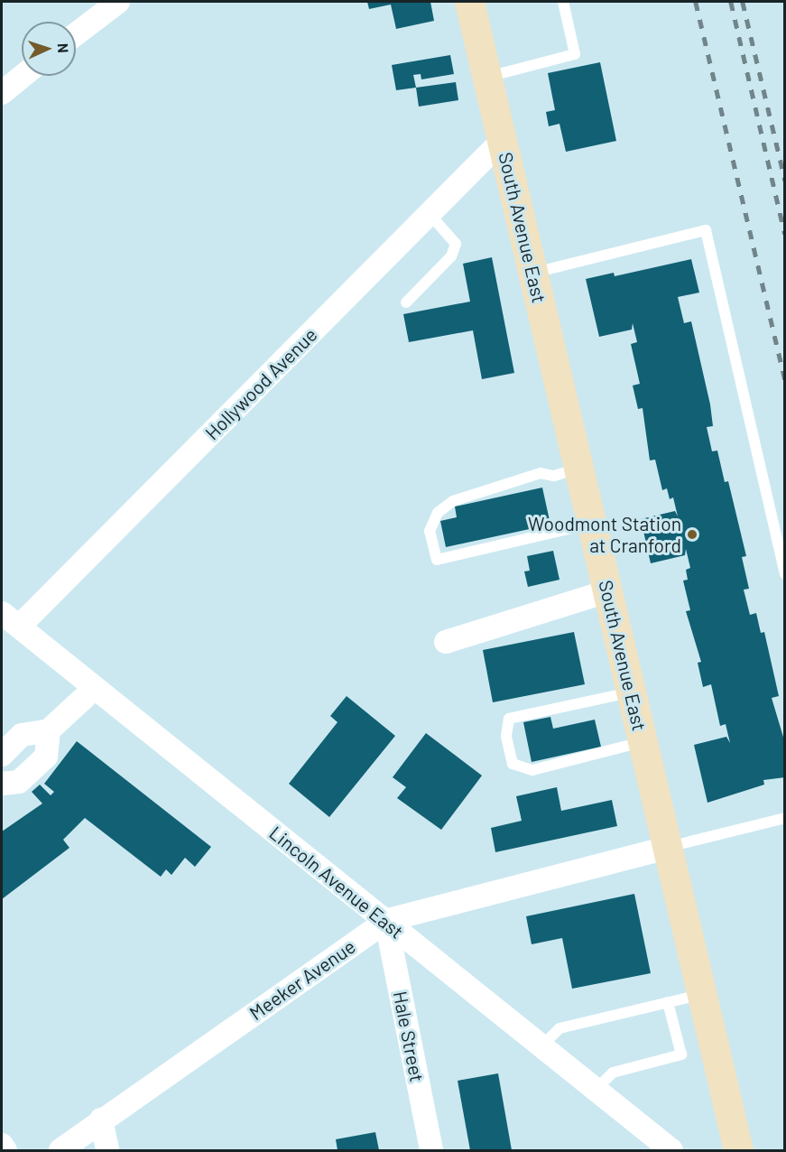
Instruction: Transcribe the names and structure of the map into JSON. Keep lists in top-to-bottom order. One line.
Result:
{"streets":{"main road":["South Avenue East"],"street":["Hollywood Avenue","Lincoln Avenue East","Meeker Avenue","Hale Street"]},"crossings":[["South Avenue East","Hollywood Avenue"],["South Avenue East","Meeker Avenue"],["Hollywood Avenue","Lincoln Avenue East"],["Lincoln Avenue East","Meeker Avenue"],["Lincoln Avenue East","Hale Street"],["Meeker Avenue","Hale Street"]],"places":["Woodmont Station at Cranford"],"north":"right"}
